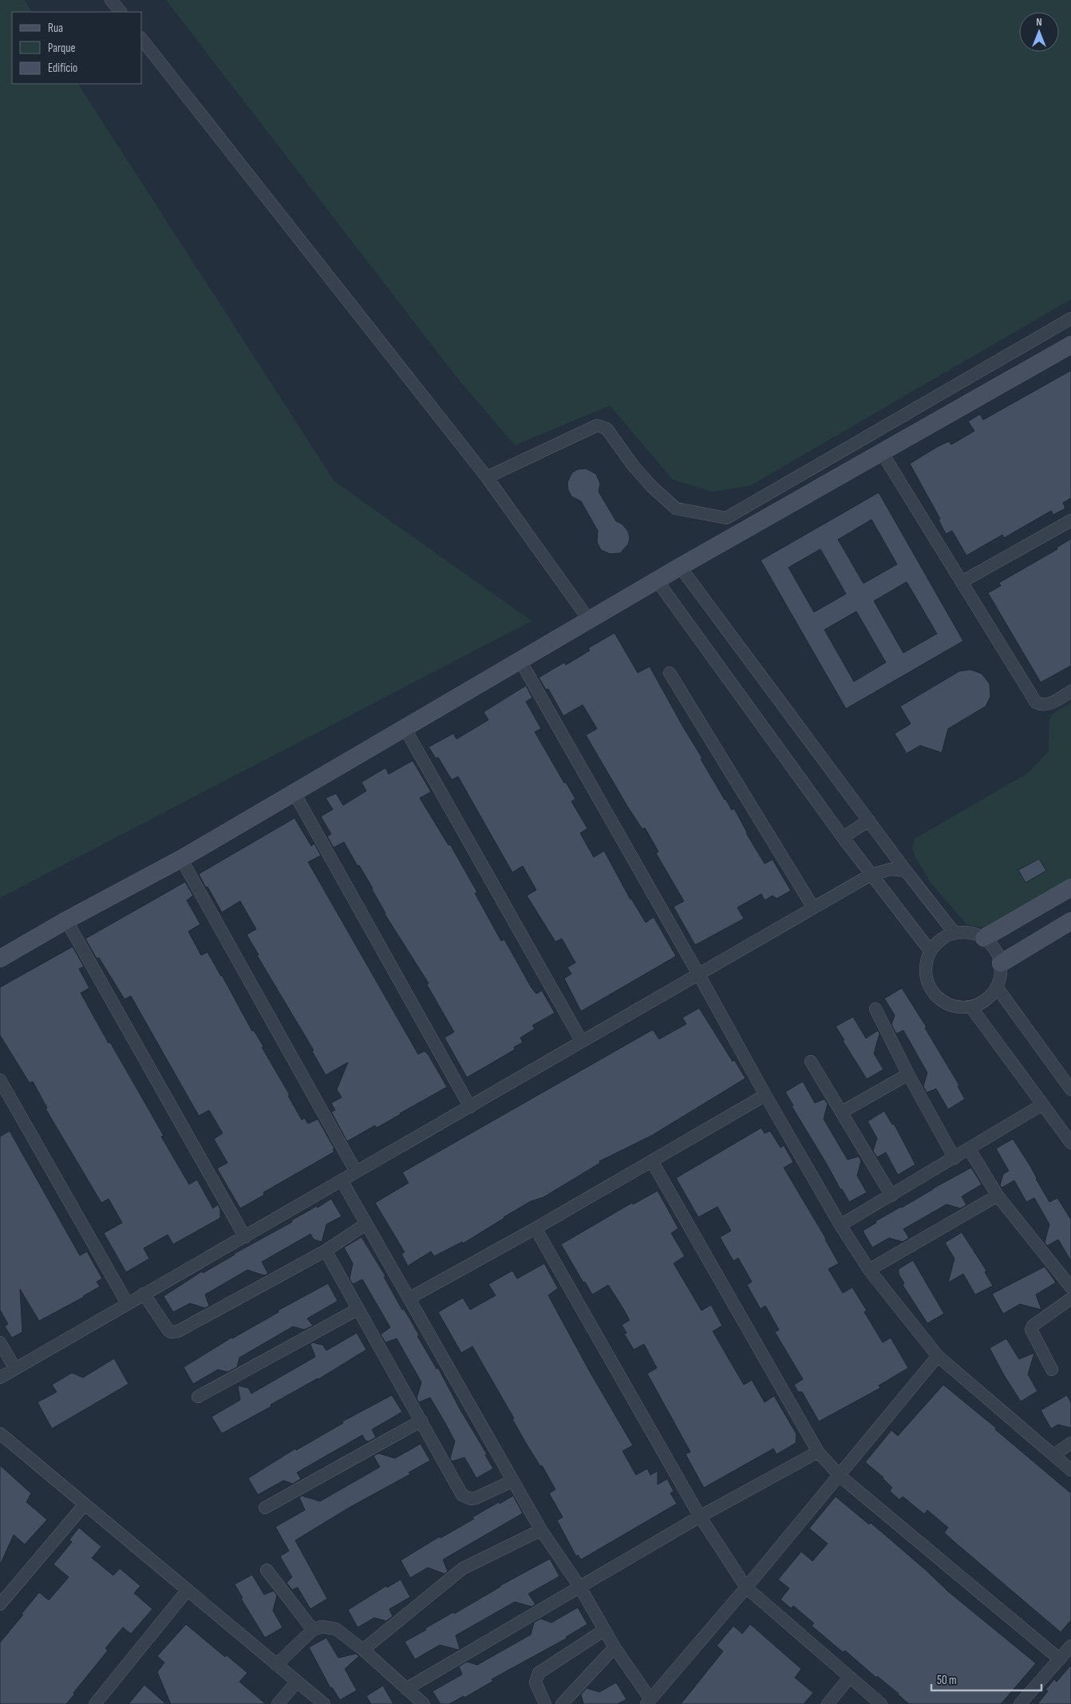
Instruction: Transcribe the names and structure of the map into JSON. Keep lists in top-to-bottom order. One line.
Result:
{"legend":["Rua","Parque","Edifício"],"scale_bar":"50 m","north":"top"}
